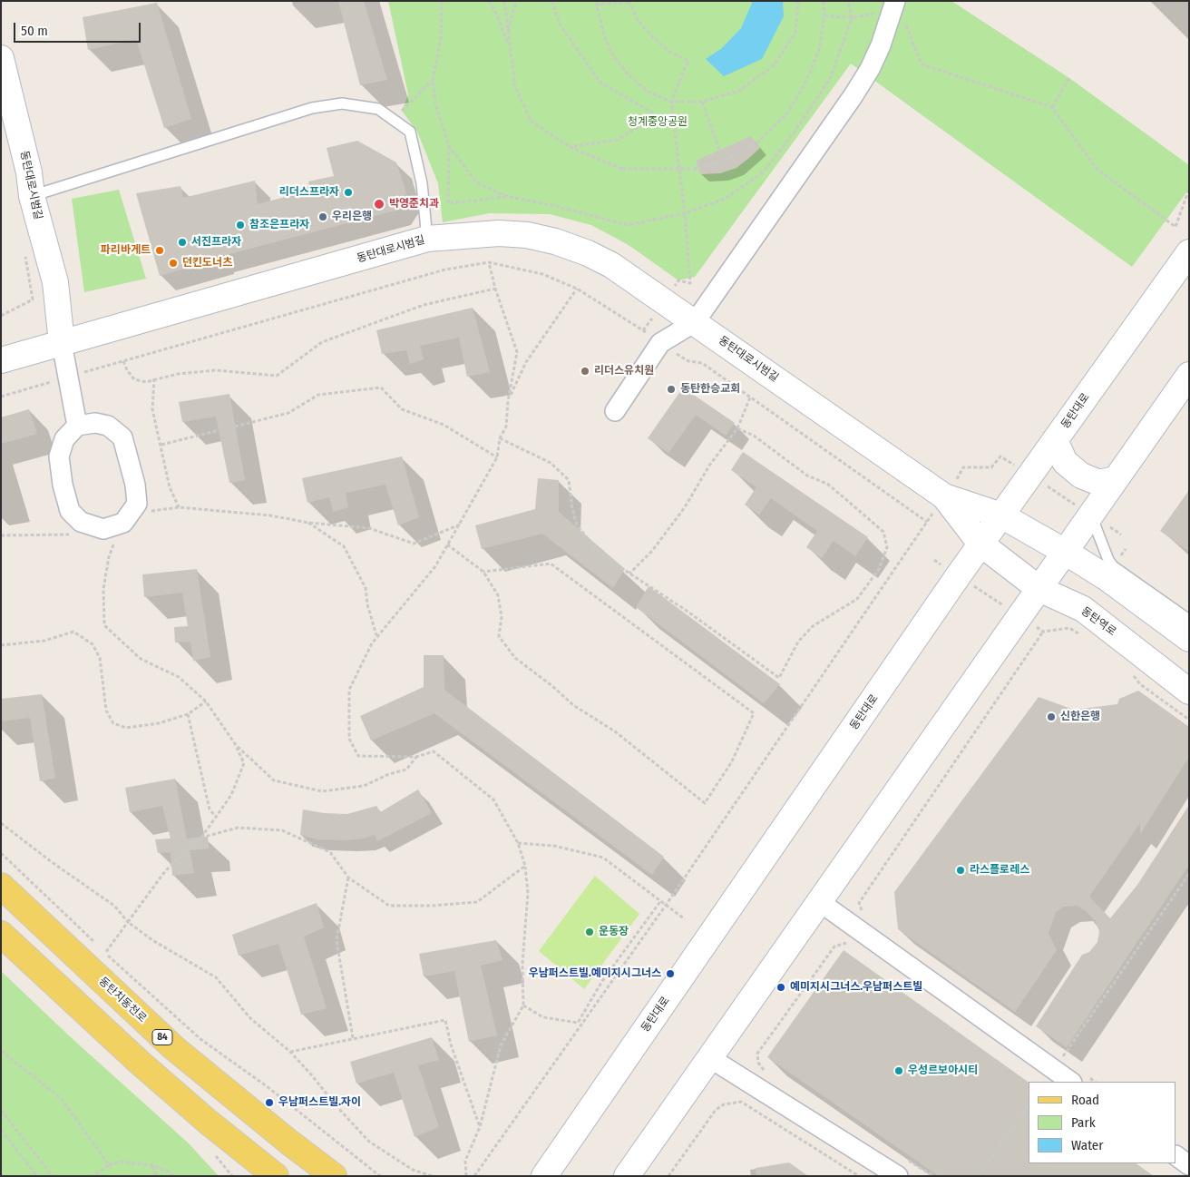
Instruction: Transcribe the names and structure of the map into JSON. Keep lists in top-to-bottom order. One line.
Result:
{"streets":{"main road":["동탄대로시범길","동탄대로","동탄역로","동탄치동천로","84"]},"crossings":[["동탄대로시범길","동탄대로"],["동탄대로시범길","동탄역로"],["동탄대로","동탄역로"]],"parks":["청계중앙공원"],"places":["리더스프라자","박영준치과","우리은행","참조은프라자","서진프라자","파리바게트","던킨도너츠","리더스유치원","동탄한승교회","신한은행","라스플로레스","운동장","우남퍼스트빌.예미지시그너스","예미지시그너스.우남퍼스트빌","우성르보아시티","우남퍼스트빌.자이"],"legend":["Road","Park","Water"],"scale_bar":"50 m"}
